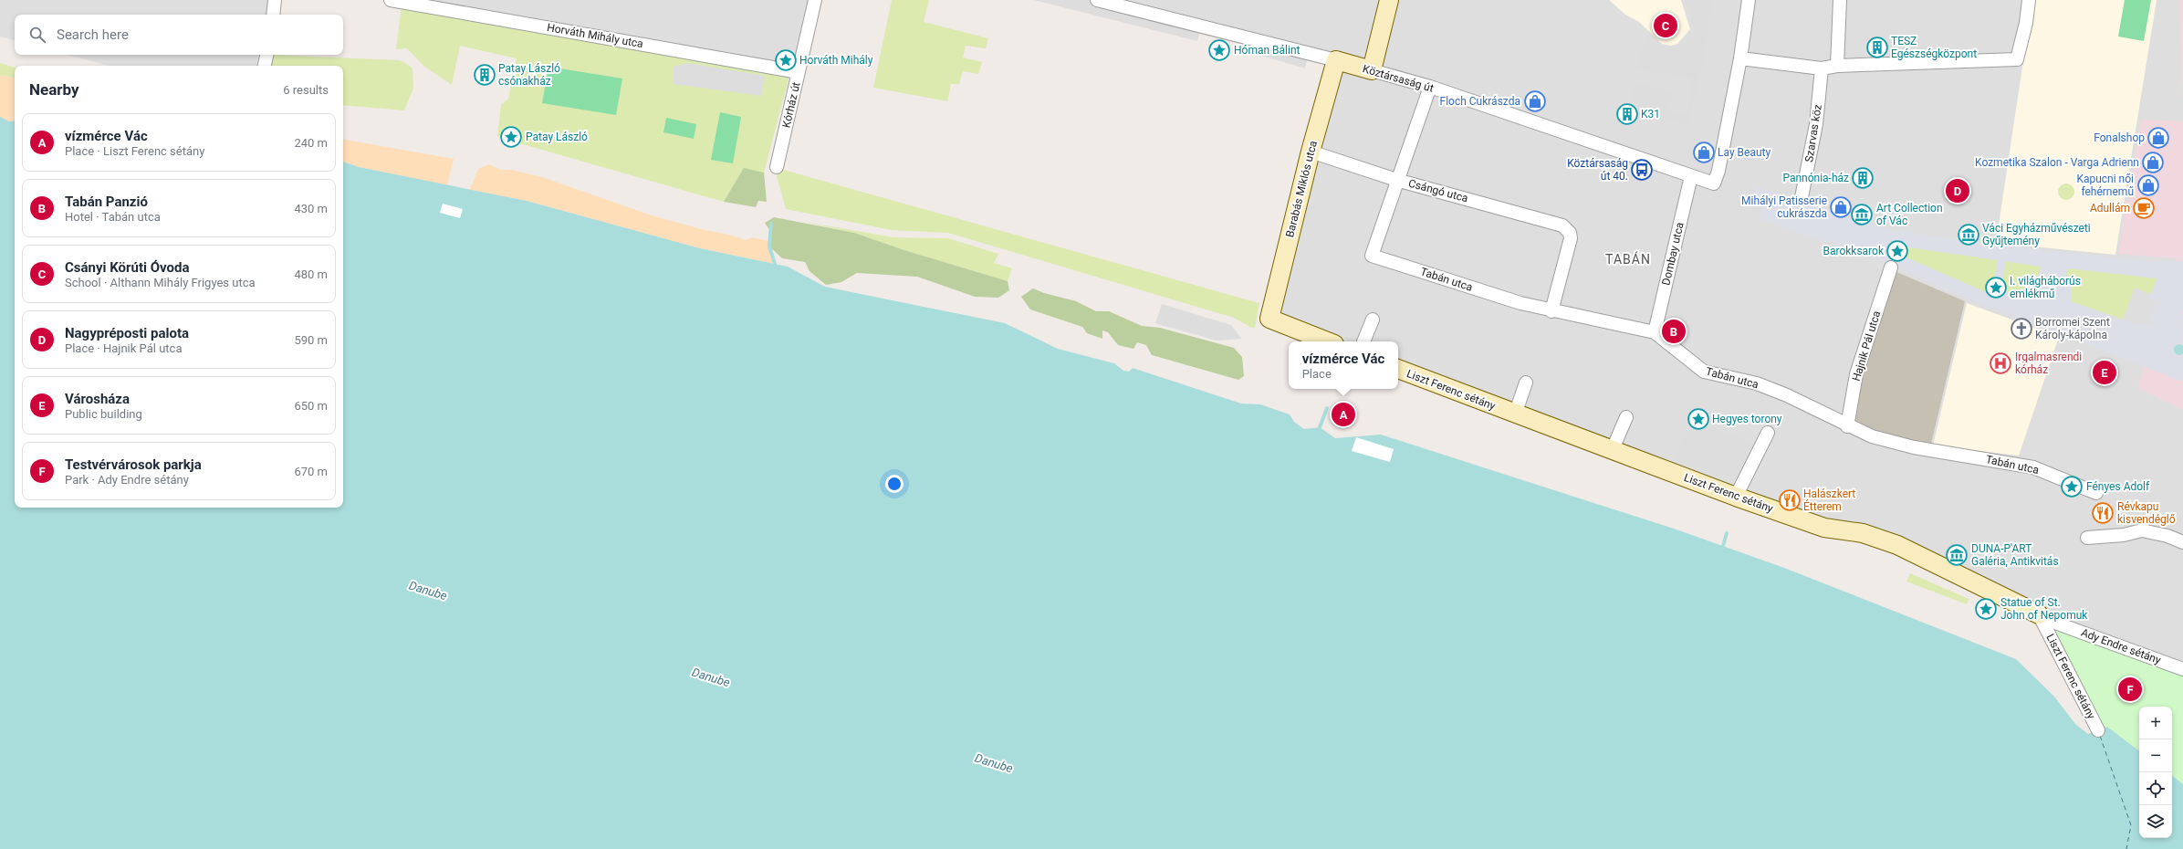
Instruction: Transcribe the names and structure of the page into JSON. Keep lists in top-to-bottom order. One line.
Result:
{"streets":{"street":["Horváth Mihály utca","Köztársaság út","Kórház út","Szarvas köz","Barabás Miklós utca","Csángó utca","Dombay utca","Tabán utca","Hajnik Pál utca","Liszt Ferenc sétány","Ady Endre sétány"]},"crossings":[["Horváth Mihály utca","Kórház út"],["Köztársaság út","Barabás Miklós utca"],["Köztársaság út","Dombay utca"],["Barabás Miklós utca","Csángó utca"],["Csángó utca","Tabán utca"],["Dombay utca","Tabán utca"],["Tabán utca","Hajnik Pál utca"],["Liszt Ferenc sétány","Ady Endre sétány"]],"districts":["TABÁN"],"water":["Danube"],"places":{"building":["TESZ Egészségközpont","Patay László csónakház","K31","Pannónia-ház"],"place":["Hóman Bálint","Horváth Mihály","Patay László","Barokksarok","I. világháborús emlékmű","Hegyes torony","Fényes Adolf","Statue of St. John of Nepomuk"],"shop":["Floch Cukrászda","Fonalshop","Lay Beauty","Kozmetika Szalon - Varga Adrienn","Kapucni női fehérnemű","Mihályi Patisserie cukrászda"],"bus stop":["Köztársaság út 40."],"cafe":["Adullám"],"museum":["Art Collection of Vác","Váci Egyházművészeti Gyűjtemény","DUNA-P'ART Galéria, Antikvitás"],"church":["Borromei Szent Károly-kápolna"],"hospital":["Irgalmasrendi kórház"],"restaurant":["Halászkert Étterem","Révkapu kisvendéglő"]},"page":{"pins":["C","D","B","E","A","F"],"search":"Search here","heading":["Nearby","6 results"],"list":[{"mark":"A","name":"vízmérce Vác","note":"Place · Liszt Ferenc sétány","value":"240 m"},{"mark":"B","name":"Tabán Panzió","note":"Hotel · Tabán utca","value":"430 m"},{"mark":"C","name":"Csányi Körúti Óvoda","note":"School · Althann Mihály Frigyes utca","value":"480 m"},{"mark":"D","name":"Nagypréposti palota","note":"Place · Hajnik Pál utca","value":"590 m"},{"mark":"E","name":"Városháza","note":"Public building","value":"650 m"},{"mark":"F","name":"Testvérvárosok parkja","note":"Park · Ady Endre sétány","value":"670 m"}],"popup":["vízmérce Vác","Place"],"map_buttons":["+","−"]}}
